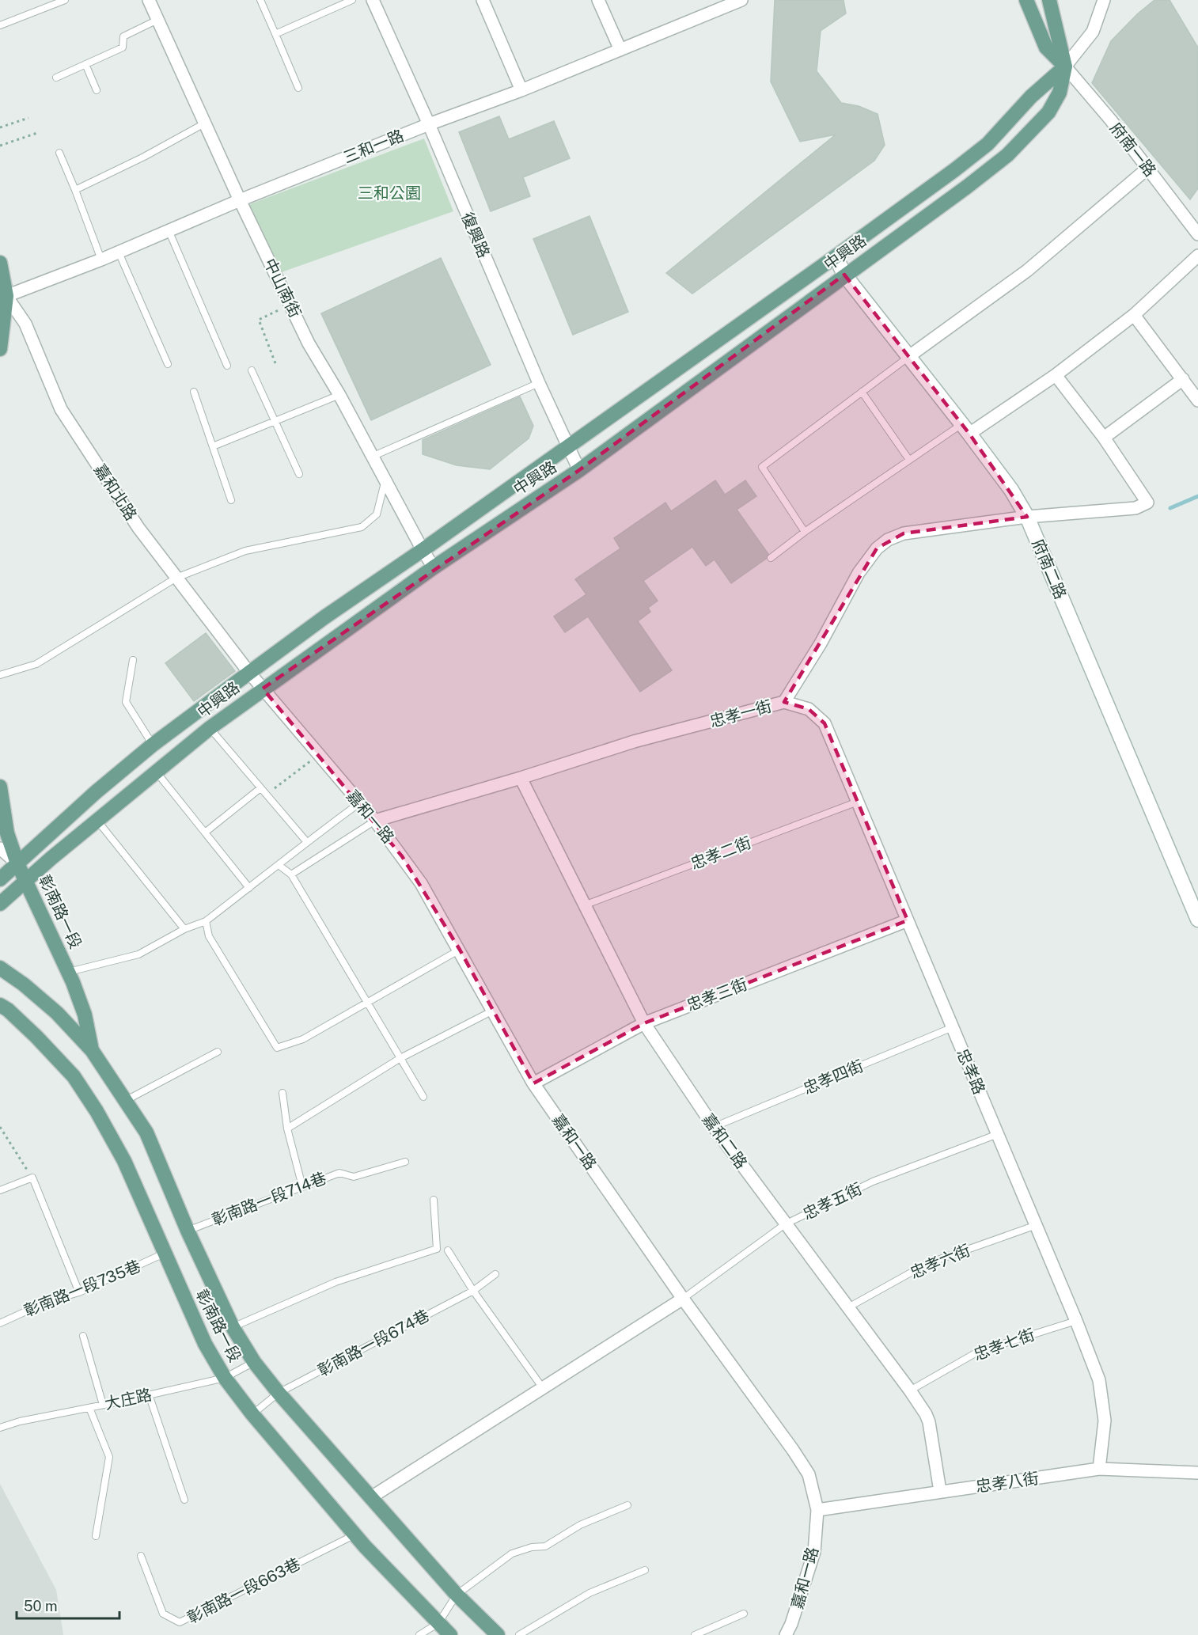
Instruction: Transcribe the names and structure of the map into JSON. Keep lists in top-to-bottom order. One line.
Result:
{"streets":{"main road":["中興路","彰南路一段"],"street":["三和一路","府南一路","復興路","中山南街","嘉和北路","府南二路","忠孝一街","嘉和一路","忠孝三街","忠孝路","嘉和二路","忠孝八街"],"lane":["忠孝二街","忠孝四街","彰南路一段714巷","忠孝五街","忠孝六街","彰南路一段735巷","彰南路一段674巷","忠孝七街","大庄路","彰南路一段663巷"]},"crossings":[["三和一路","復興路"],["三和一路","中山南街"],["三和一路","嘉和北路"],["府南一路","中興路"],["復興路","中興路"],["中興路","中山南街"],["中興路","嘉和北路"],["中興路","府南二路"],["中興路","嘉和一路"],["中興路","彰南路一段"],["嘉和北路","嘉和一路"],["府南二路","忠孝一街"],["忠孝一街","嘉和一路"],["忠孝一街","忠孝路"],["忠孝一街","嘉和二路"],["嘉和一路","忠孝三街"],["嘉和一路","忠孝五街"],["嘉和一路","忠孝八街"],["忠孝二街","忠孝路"],["忠孝二街","嘉和二路"],["彰南路一段","彰南路一段714巷"],["彰南路一段","彰南路一段735巷"],["彰南路一段","彰南路一段674巷"],["彰南路一段","大庄路"],["彰南路一段","彰南路一段663巷"],["忠孝三街","忠孝路"],["忠孝三街","嘉和二路"],["忠孝路","忠孝四街"],["忠孝路","忠孝五街"],["忠孝路","忠孝六街"],["忠孝路","忠孝七街"],["忠孝路","忠孝八街"],["忠孝四街","嘉和二路"],["嘉和二路","忠孝五街"],["嘉和二路","忠孝六街"],["嘉和二路","忠孝七街"],["嘉和二路","忠孝八街"]],"parks":["三和公園"],"scale_bar":"50 m"}
